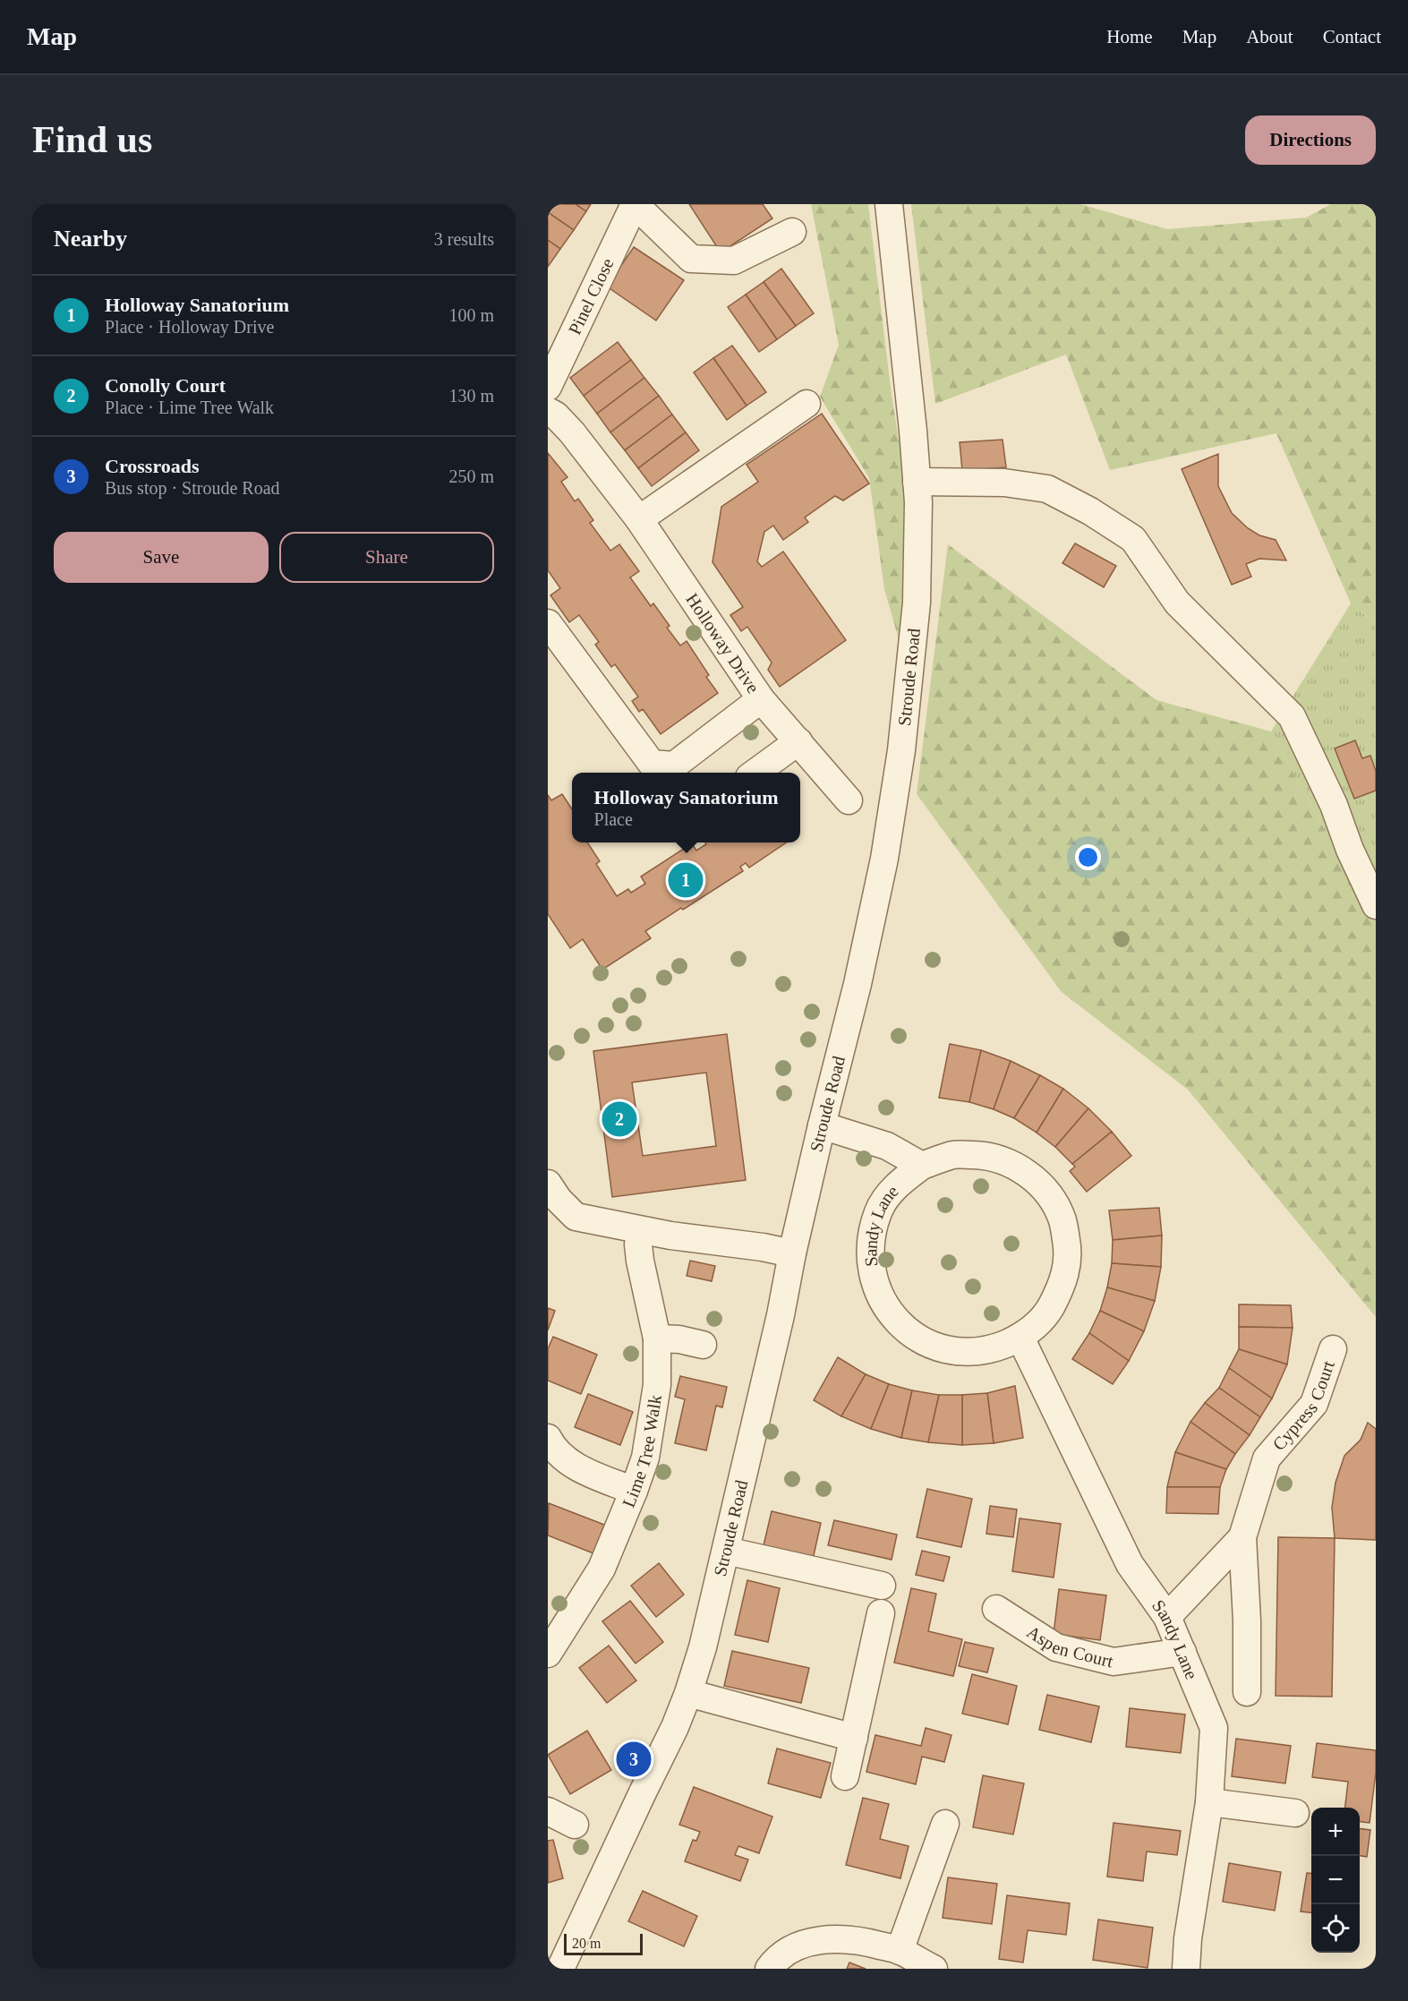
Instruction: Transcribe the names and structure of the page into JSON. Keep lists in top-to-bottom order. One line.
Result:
{"streets":{"street":["Pinel Close","Holloway Drive","Stroude Road","Sandy Lane","Cypress Court","Lime Tree Walk","Aspen Court"]},"crossings":[["Sandy Lane","Cypress Court"],["Sandy Lane","Aspen Court"]],"scale_bar":"20 m","page":{"header":"Map","nav":["Home","Map","About","Contact"],"buttons":["Directions",["Save","Share"]],"title":"Find us","heading":["Nearby","3 results"],"list":[{"mark":"1","name":"Holloway Sanatorium","note":"Place · Holloway Drive","value":"100 m"},{"mark":"2","name":"Conolly Court","note":"Place · Lime Tree Walk","value":"130 m"},{"mark":"3","name":"Crossroads","note":"Bus stop · Stroude Road","value":"250 m"}],"popup":["Holloway Sanatorium","Place"],"pins":["1","2","3"],"map_buttons":["+","−"],"scale":"20 m"}}
